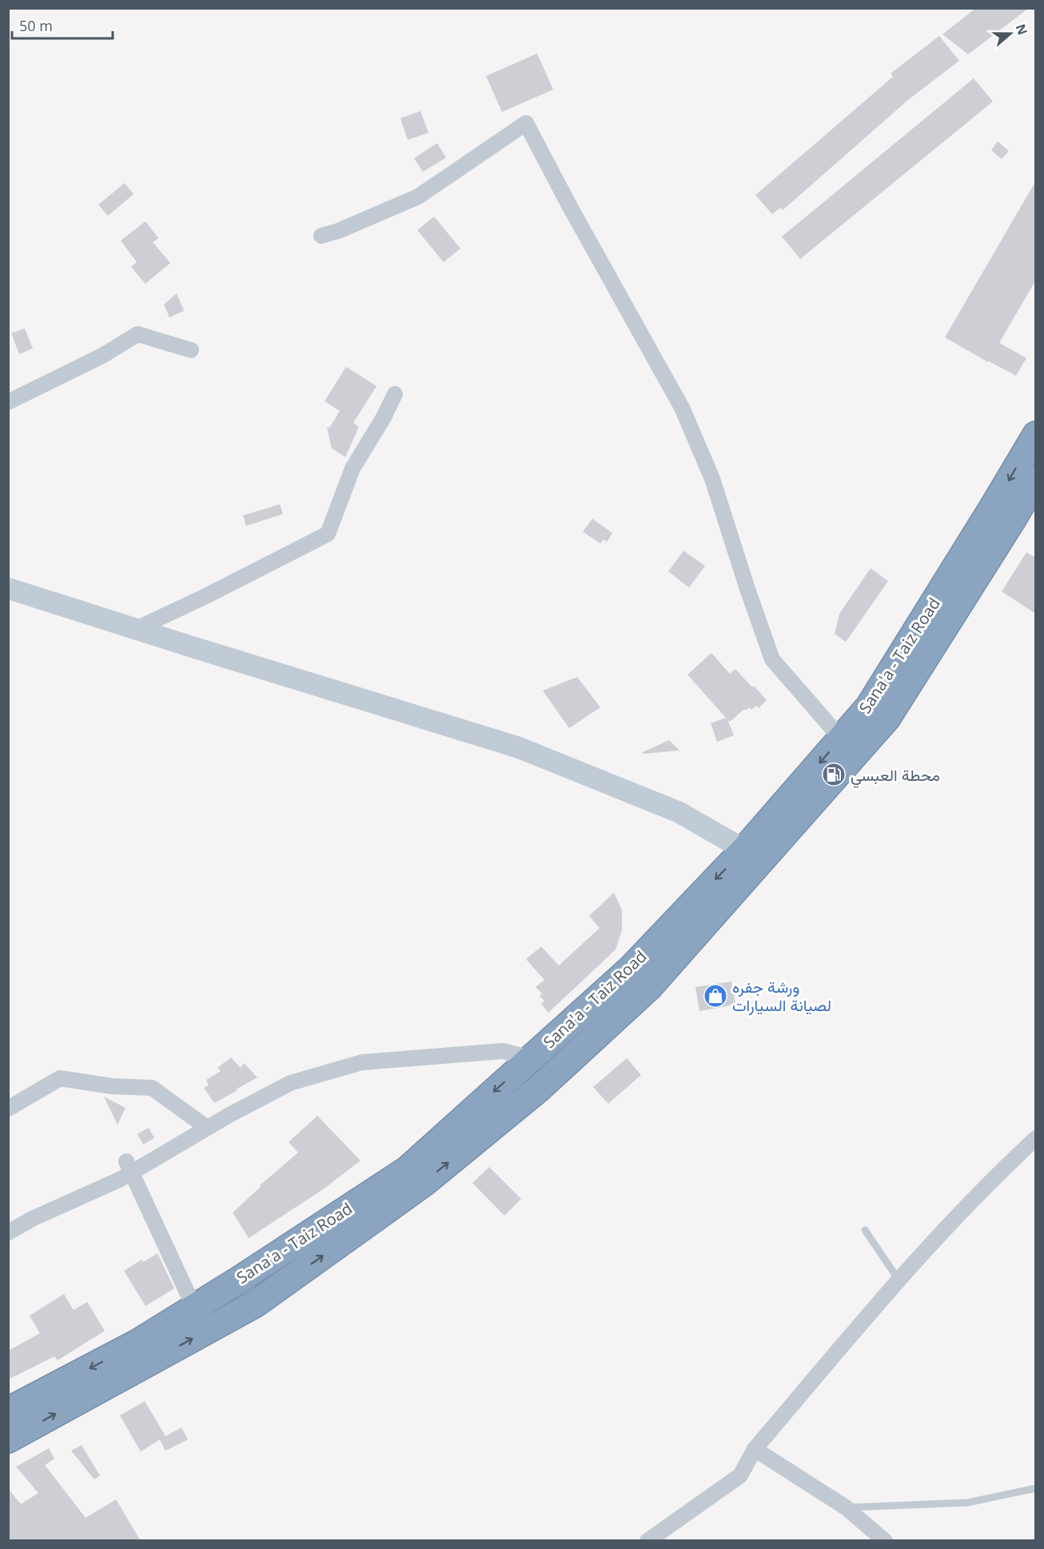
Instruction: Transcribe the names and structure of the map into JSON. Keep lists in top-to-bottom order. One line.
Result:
{"streets":{"highway":["Sana'a - Taiz Road"]},"places":{"fuel station":["محطة العبسي"],"shop":["ورشة جفره لصيانة السيارات"]},"scale_bar":"50 m","north":"right"}
